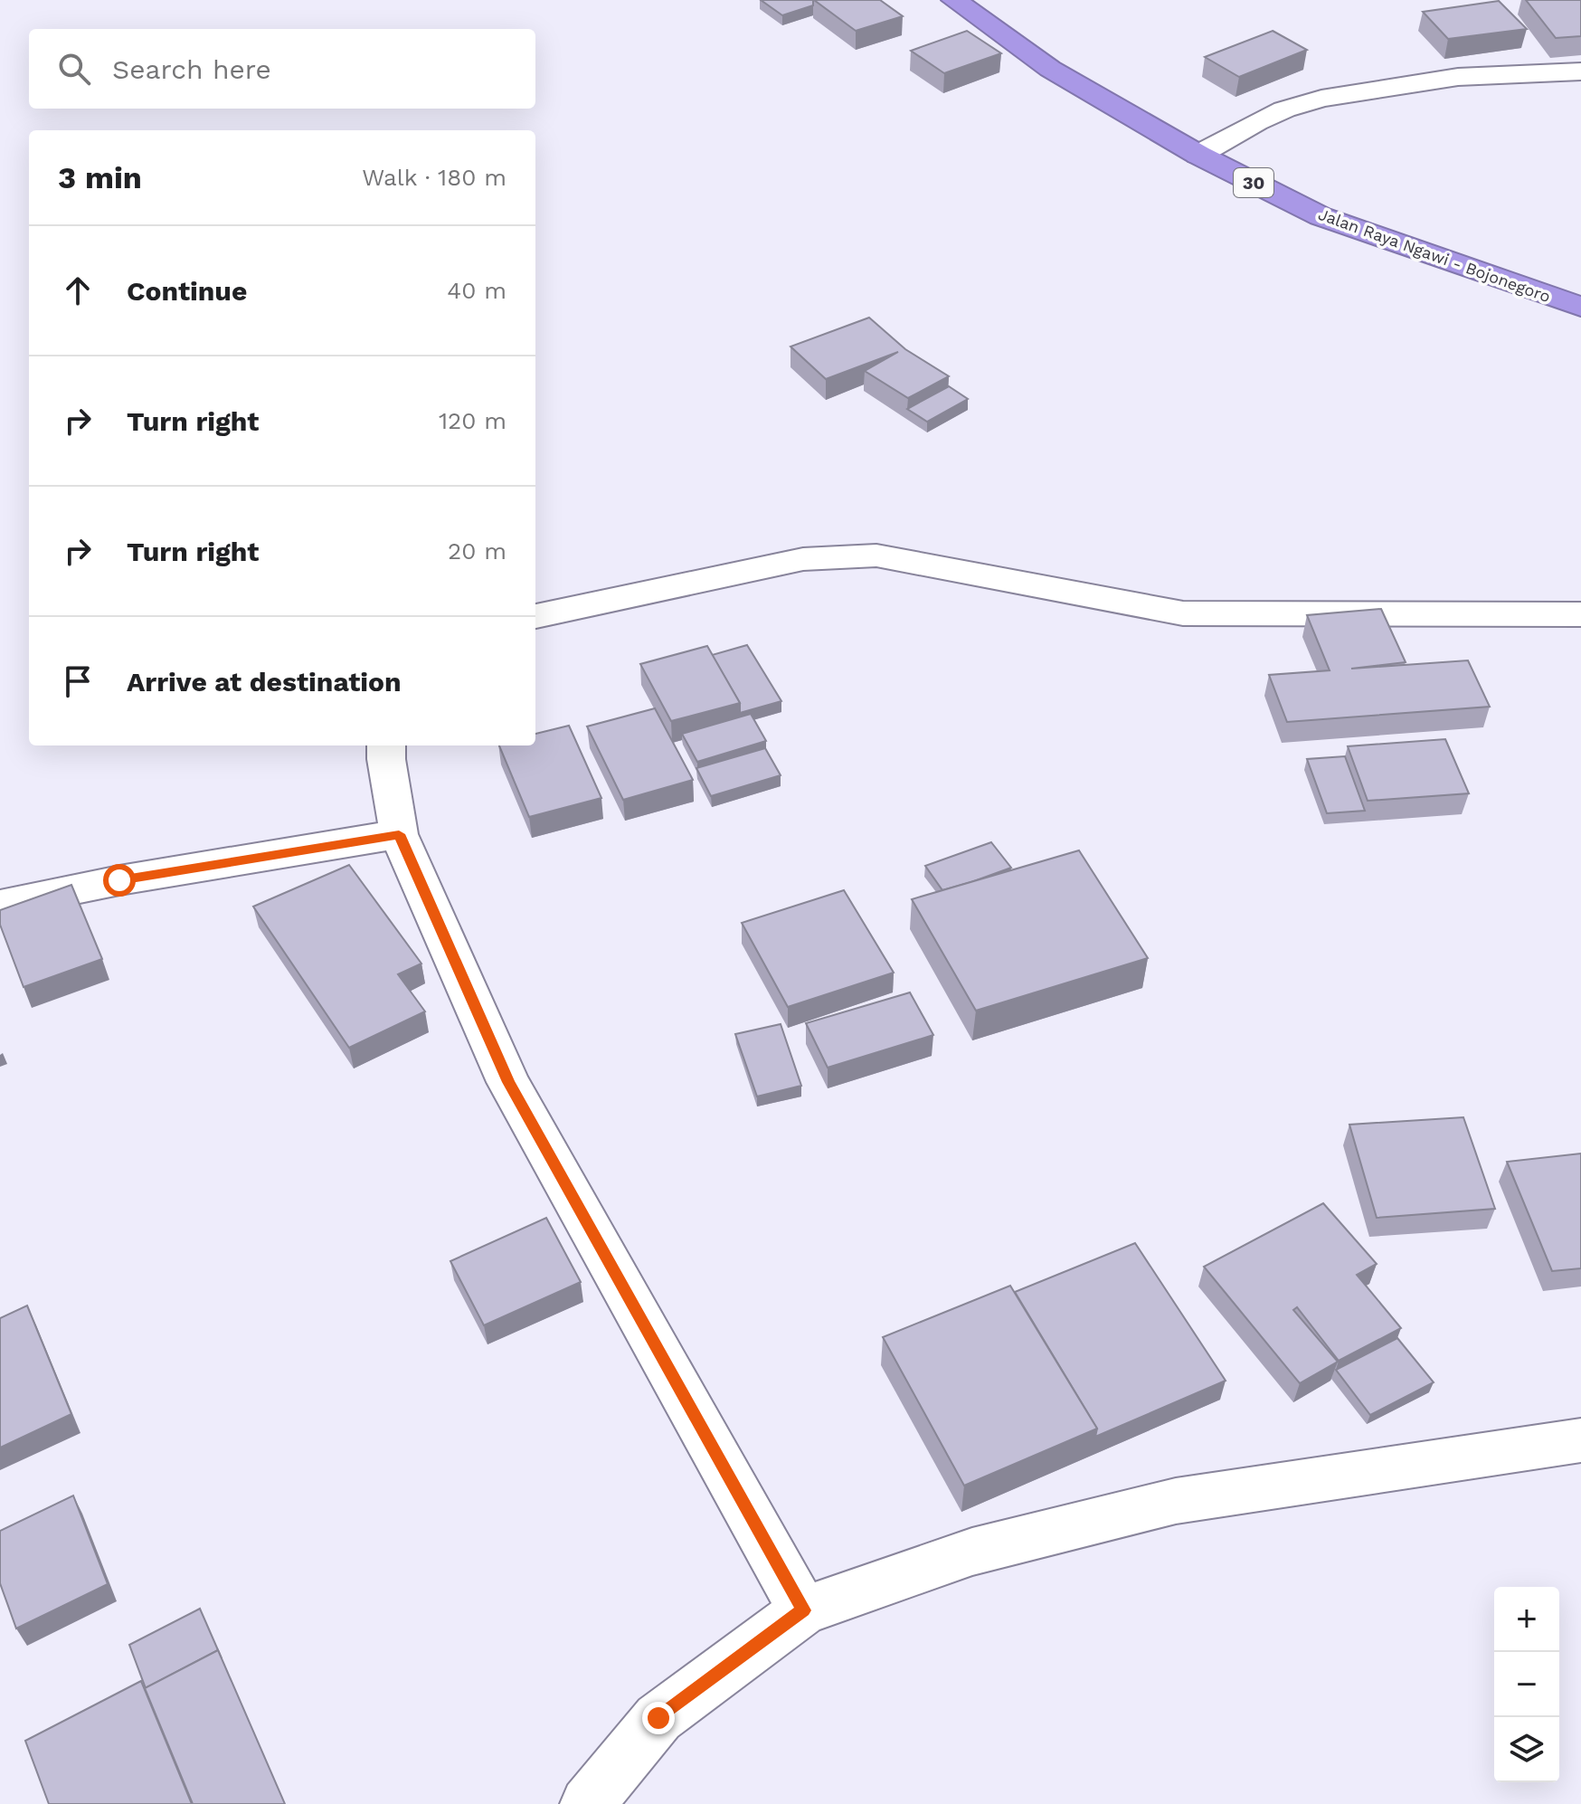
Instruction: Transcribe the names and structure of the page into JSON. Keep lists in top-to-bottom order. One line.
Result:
{"streets":{"highway":["30","Jalan Raya Ngawi - Bojonegoro"]},"page":{"search":"Search here","heading":["3 min","Walk · 180 m"],"list":[["Continue","40 m"],["Turn right","120 m"],["Turn right","20 m"],"Arrive at destination"],"map_buttons":["+","−"]}}
